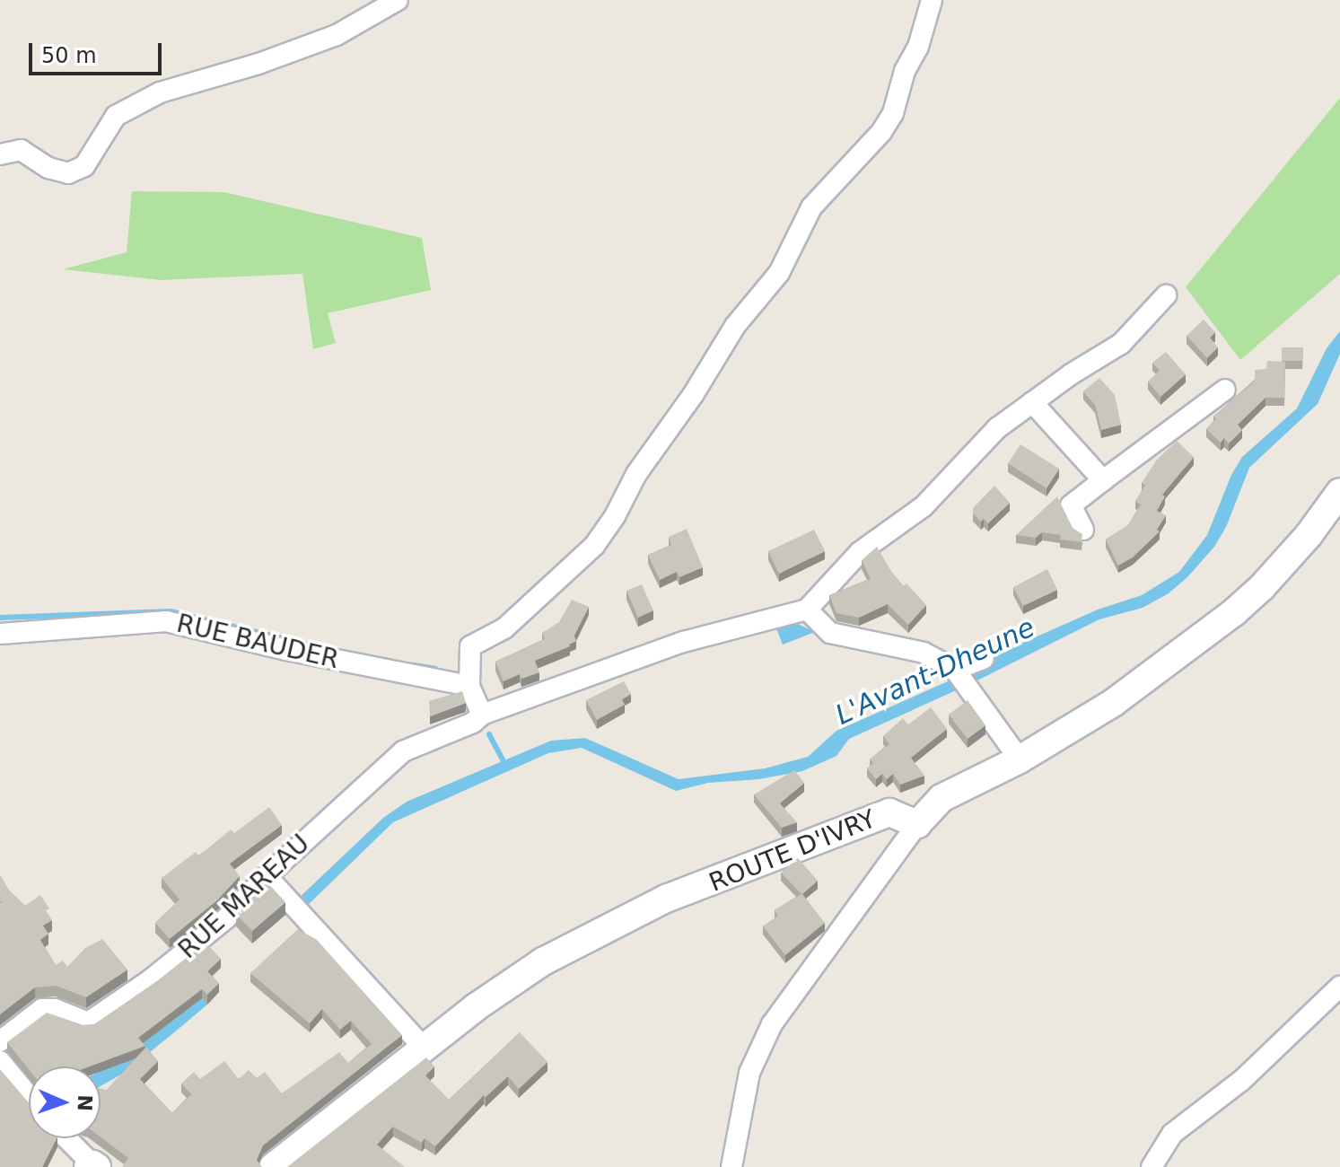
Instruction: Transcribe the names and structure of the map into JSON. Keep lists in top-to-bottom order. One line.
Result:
{"streets":{"main road":["ROUTE D'IVRY"],"street":["RUE BAUDER","RUE MAREAU"]},"water":["L'Avant-Dheune"],"scale_bar":"50 m","north":"right"}
